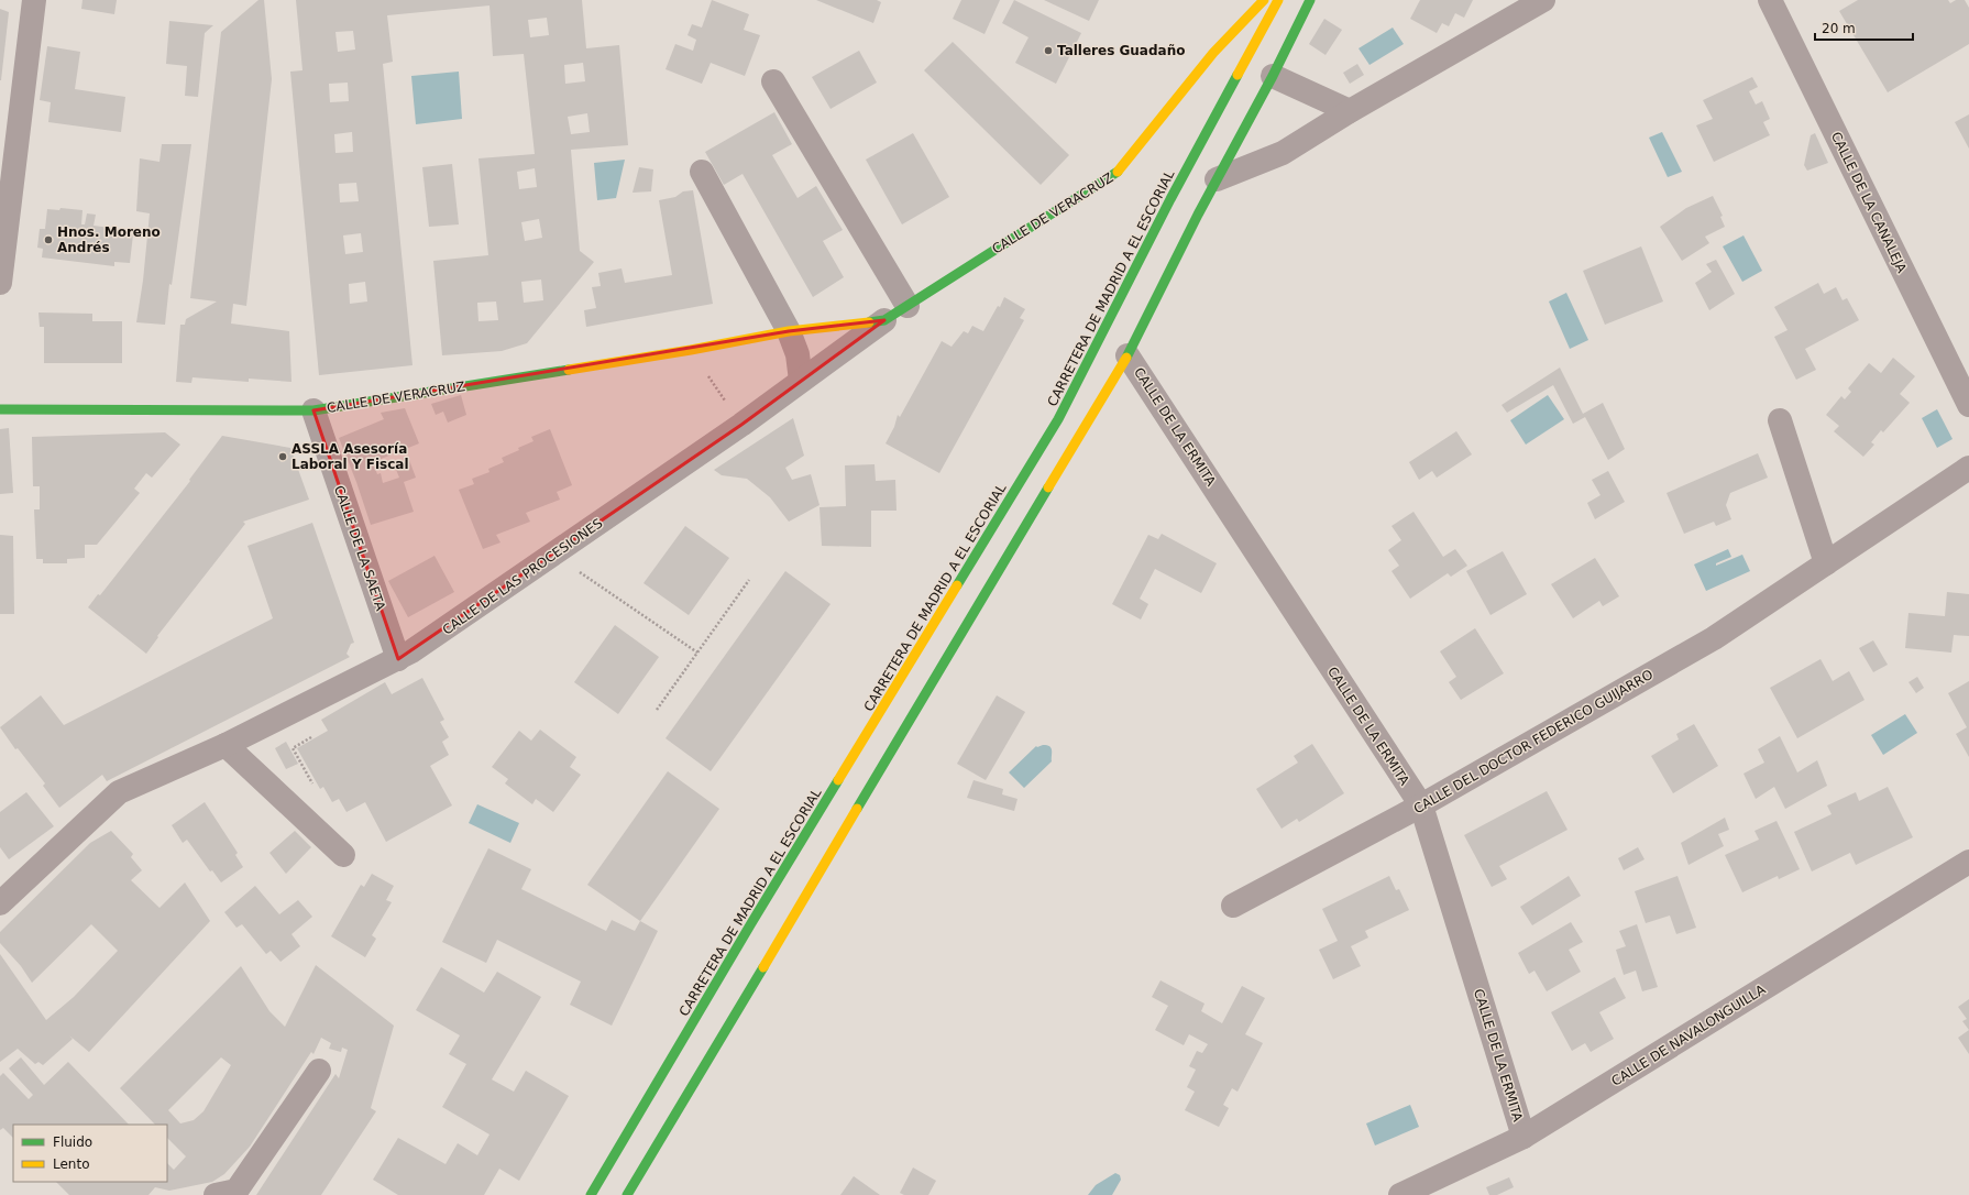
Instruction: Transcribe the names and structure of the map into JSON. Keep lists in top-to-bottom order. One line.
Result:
{"streets":{"main road":["CALLE DE VERACRUZ","CARRETERA DE MADRID A EL ESCORIAL"],"street":["CALLE DE LA CANALEJA","CALLE DE LA ERMITA","CALLE DE LA SAETA","CALLE DE LAS PROCESIONES","CALLE DEL DOCTOR FEDERICO GUIJARRO","CALLE DE NAVALONGUILLA"]},"crossings":[["CALLE DE VERACRUZ","CALLE DE LA SAETA"],["CALLE DE VERACRUZ","CALLE DE LAS PROCESIONES"],["CALLE DE LA ERMITA","CALLE DEL DOCTOR FEDERICO GUIJARRO"],["CALLE DE LA ERMITA","CALLE DE NAVALONGUILLA"],["CALLE DE LA SAETA","CALLE DE LAS PROCESIONES"]],"places":["Talleres Guadaño","Hnos. Moreno Andrés","ASSLA Asesoría Laboral Y Fiscal"],"legend":["Fluido","Lento"],"scale_bar":"20 m"}
